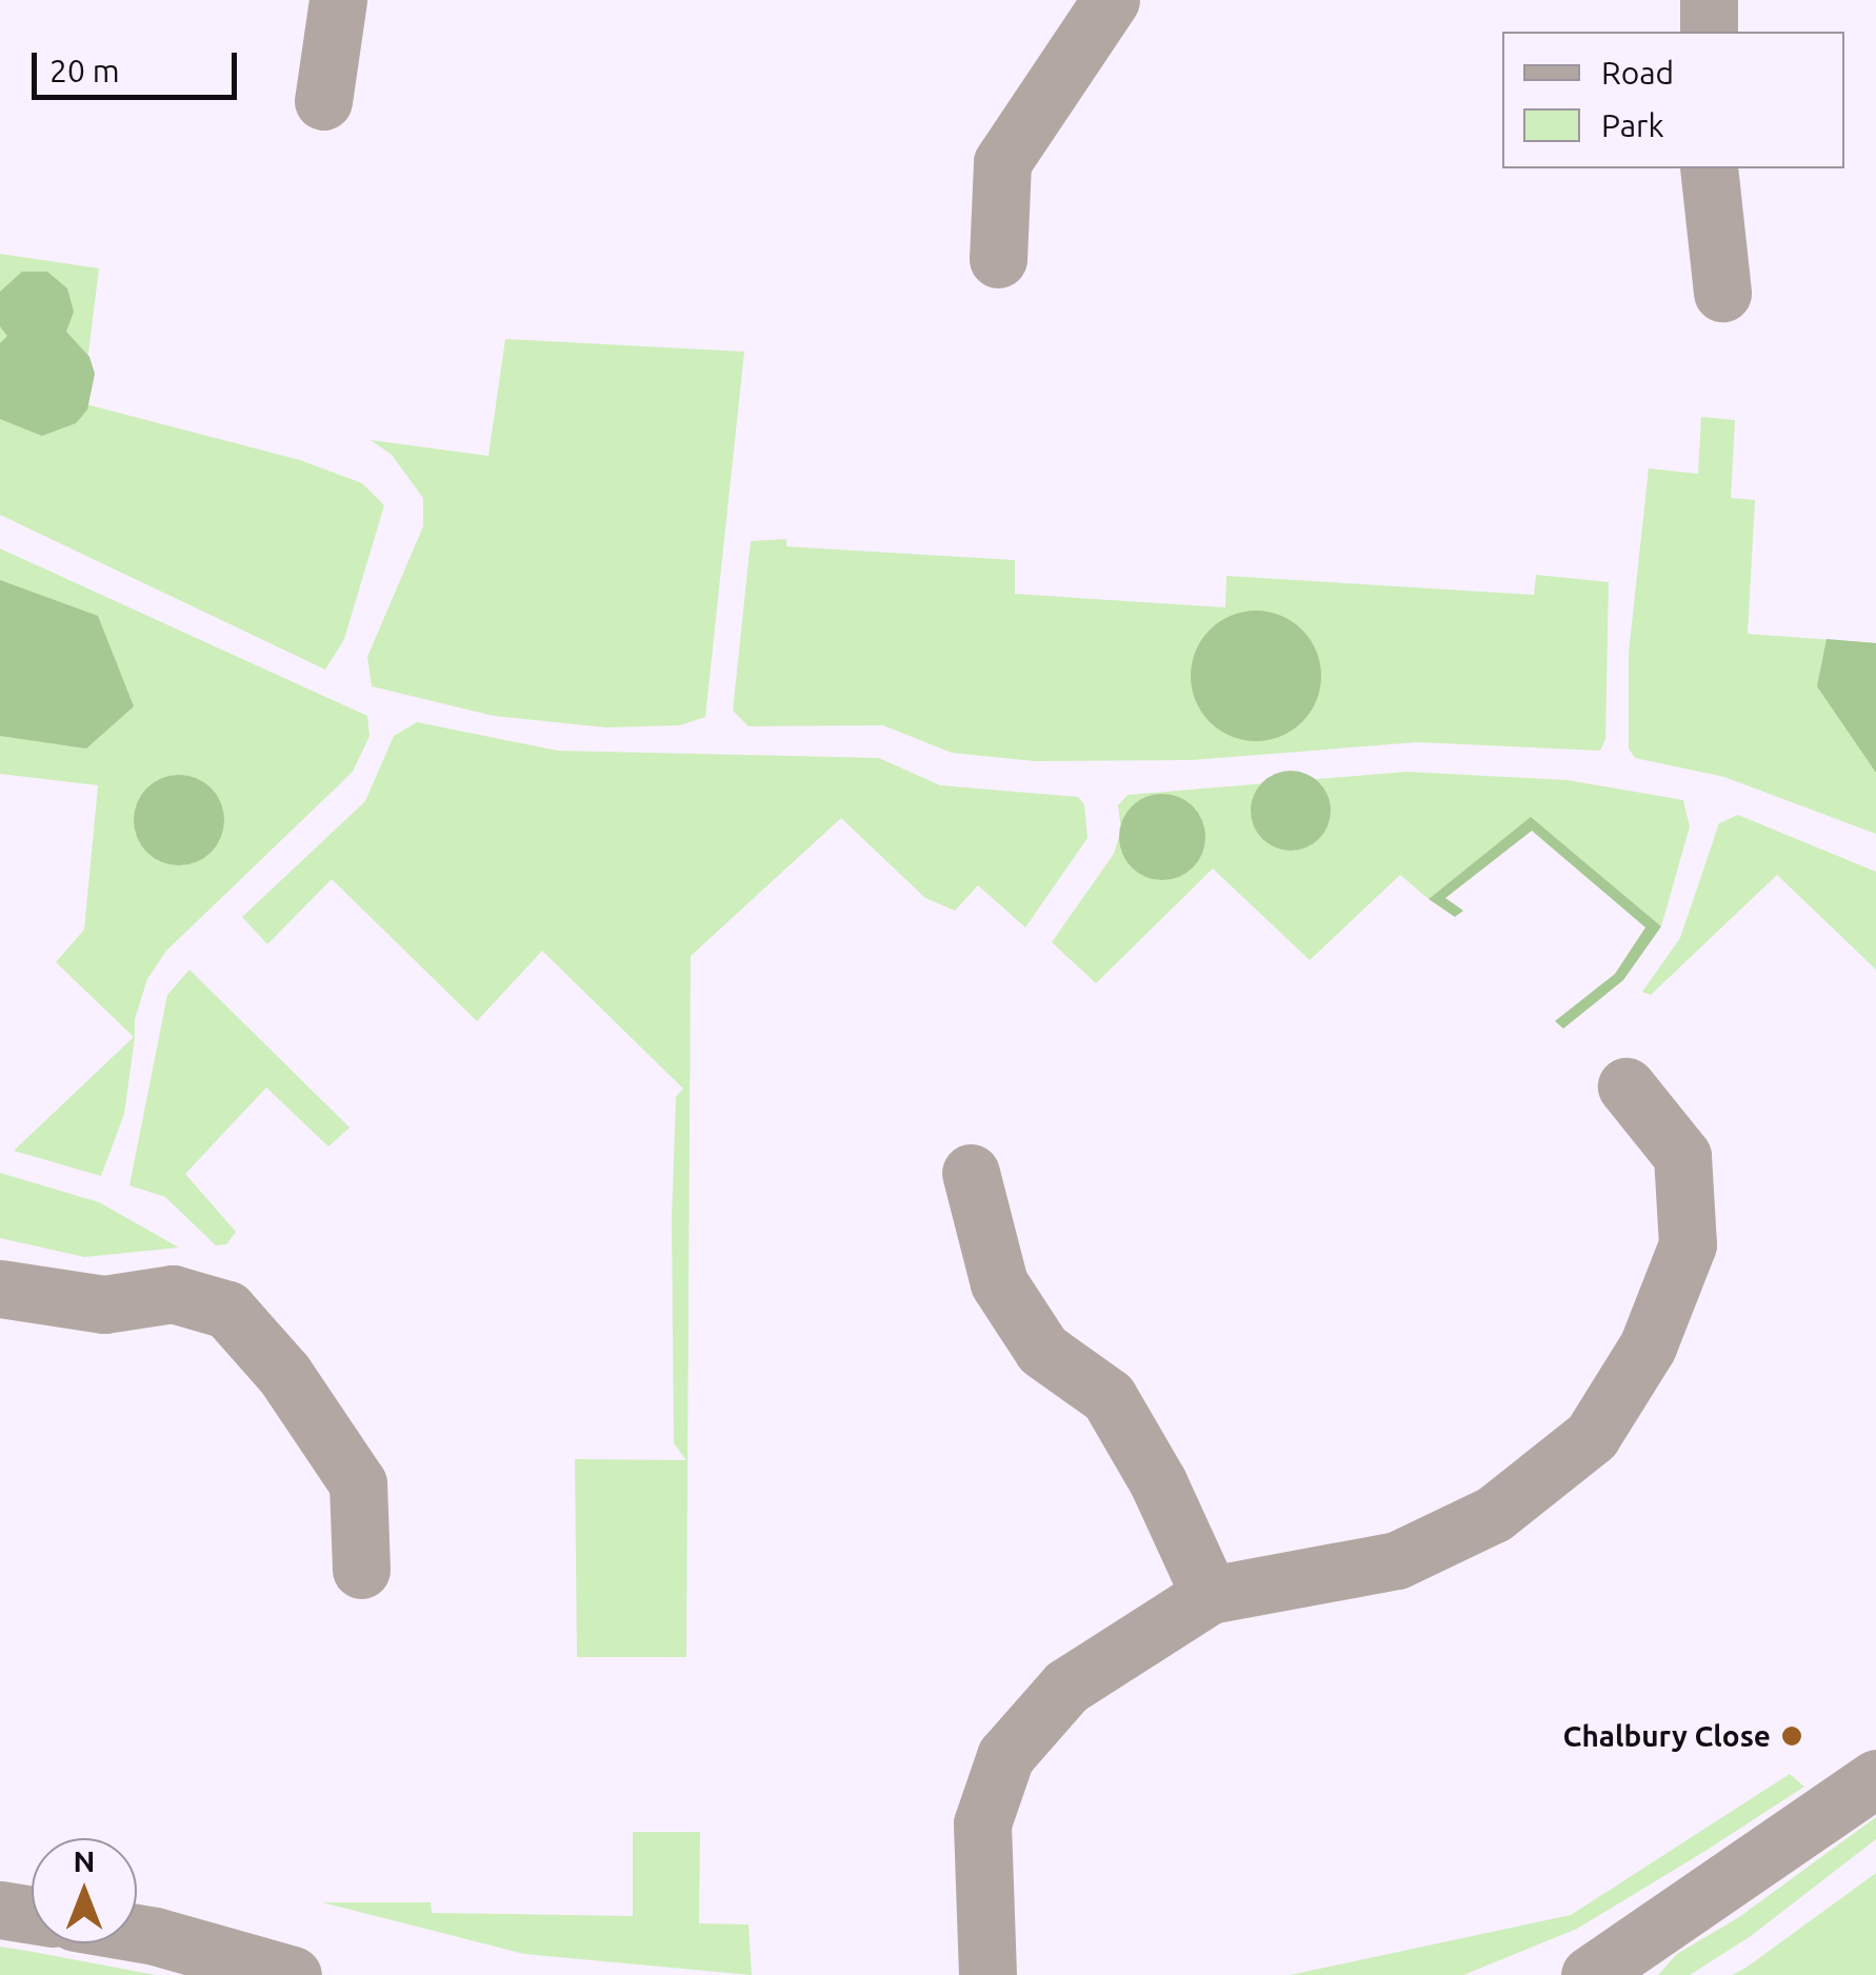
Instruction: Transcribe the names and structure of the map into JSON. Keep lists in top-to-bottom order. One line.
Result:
{"places":["Chalbury Close"],"legend":["Road","Park"],"scale_bar":"20 m","north":"top"}
